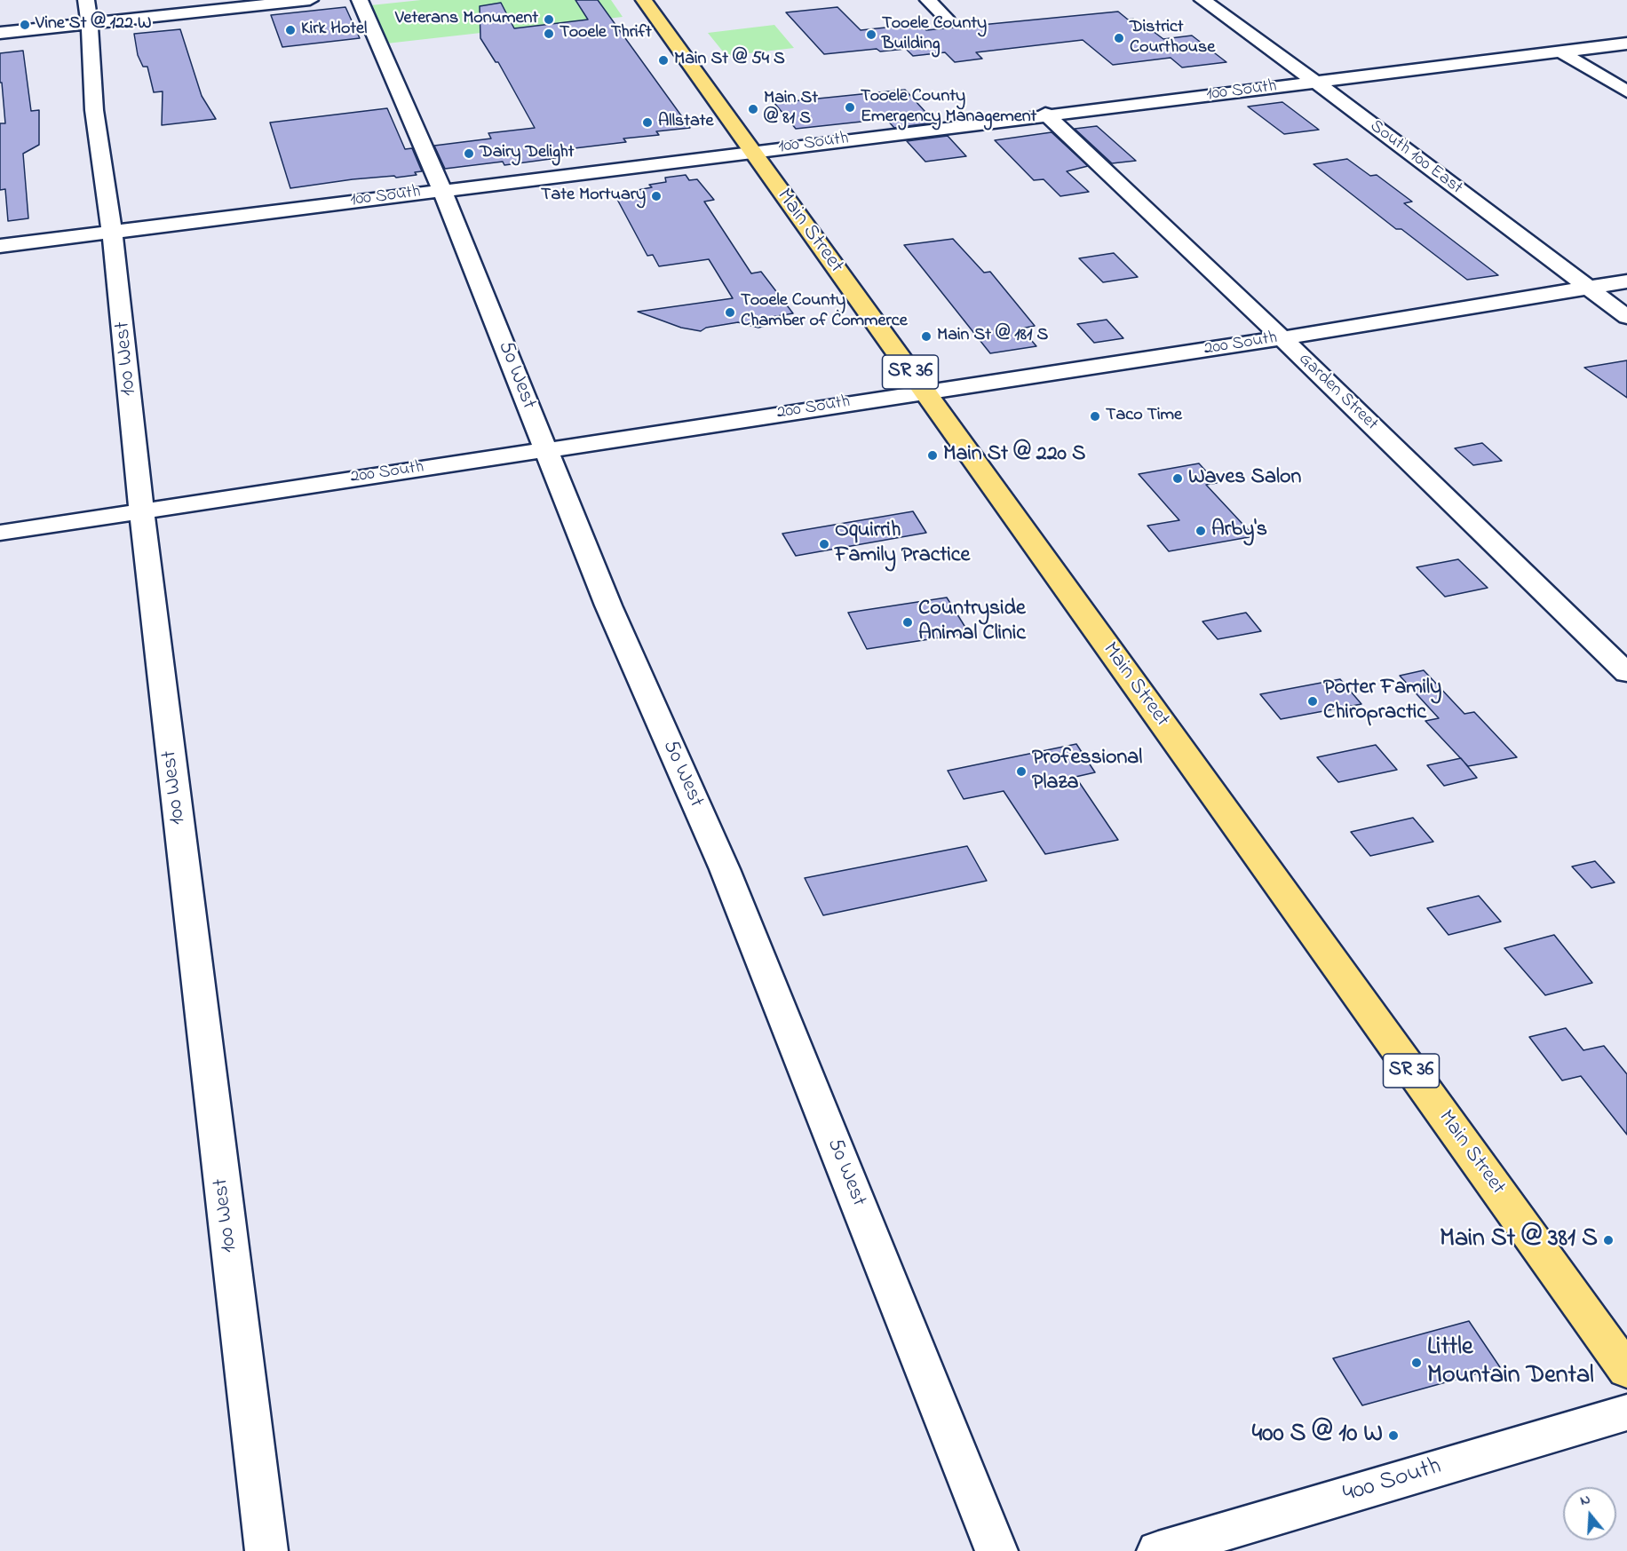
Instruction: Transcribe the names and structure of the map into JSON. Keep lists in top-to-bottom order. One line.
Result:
{"streets":{"highway":["Main Street","SR 36"],"street":["100 South","South 100 East","200 South","100 West","50 West","Garden Street","400 South"]},"crossings":[["100 South","South 100 East"],["100 South","Main Street"],["100 South","100 West"],["100 South","50 West"],["100 South","Garden Street"],["South 100 East","200 South"],["Main Street","200 South"],["200 South","100 West"],["200 South","50 West"],["200 South","Garden Street"]],"places":["Veterans Monument","Vine St @ 122 W","Kirk Hotel","Tooele Thrift","Tooele County Building","District Courthouse","Main St @ 54 S","Tooele County Emergency Management","Main St @ 81 S","Allstate","Dairy Delight","Tate Mortuary","Tooele County Chamber of Commerce","Main St @ 181 S","Taco Time","Main St @ 220 S","Waves Salon","Arby's","Oquirrih Family Practice","Countryside Animal Clinic","Porter Family Chiropractic","Professional Plaza","Main St @ 381 S","Little Mountain Dental","400 S @ 10 W"],"north":"top"}
